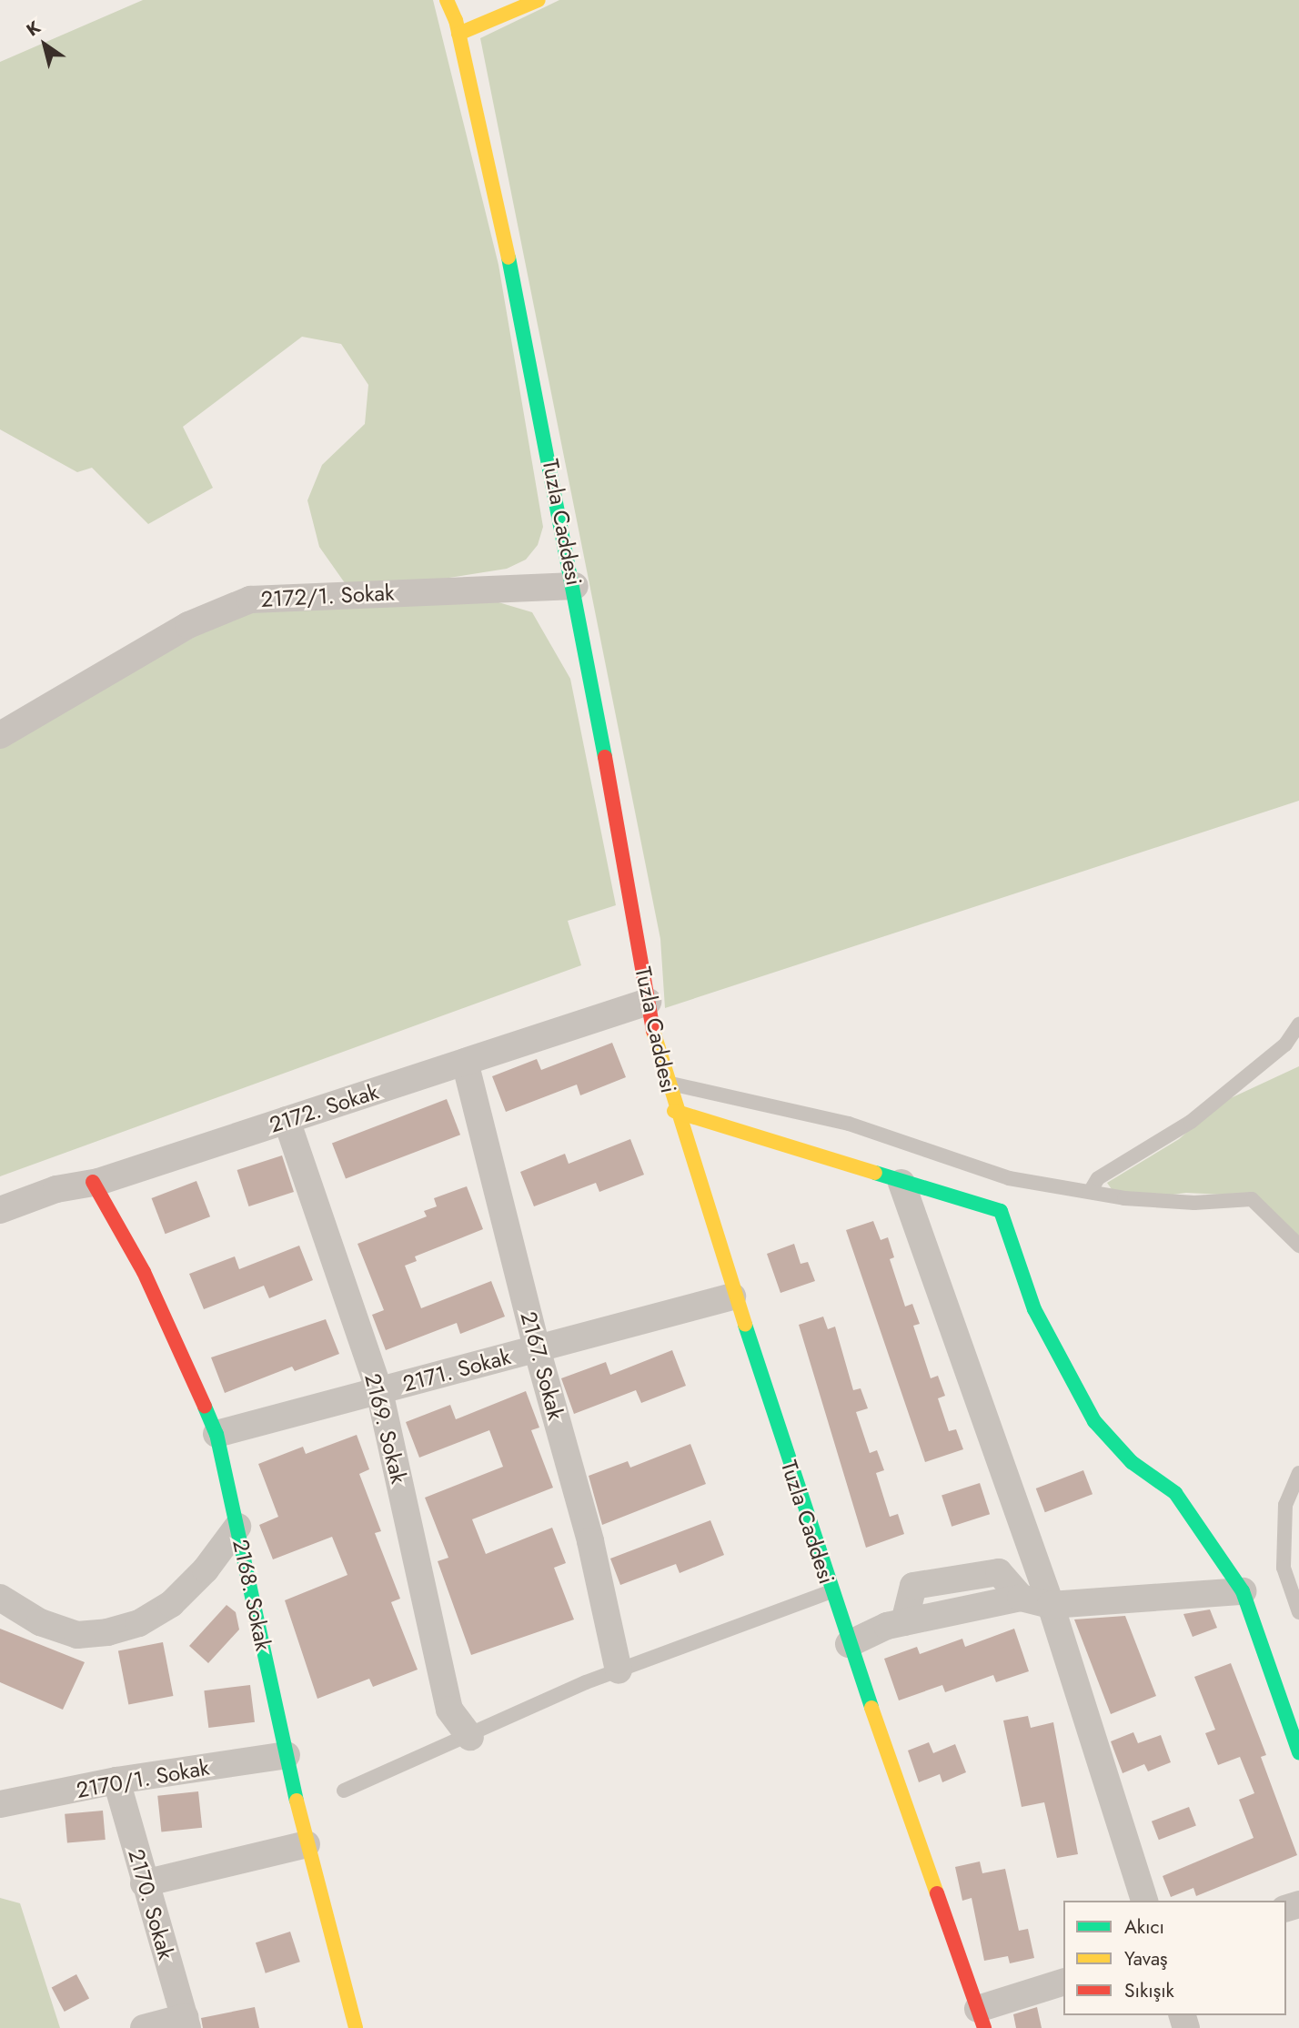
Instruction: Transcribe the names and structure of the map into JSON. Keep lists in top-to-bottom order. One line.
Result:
{"streets":{"main road":["Tuzla Caddesi","2168. Sokak"],"street":["2172/1. Sokak","2172. Sokak","2167. Sokak","2171. Sokak","2169. Sokak","2170/1. Sokak","2170. Sokak"]},"crossings":[["Tuzla Caddesi","2172/1. Sokak"],["Tuzla Caddesi","2172. Sokak"],["Tuzla Caddesi","2171. Sokak"],["2172. Sokak","2167. Sokak"],["2172. Sokak","2169. Sokak"],["2172. Sokak","2168. Sokak"],["2167. Sokak","2171. Sokak"],["2171. Sokak","2169. Sokak"],["2171. Sokak","2168. Sokak"],["2168. Sokak","2170/1. Sokak"],["2170/1. Sokak","2170. Sokak"]],"legend":["Akıcı","Yavaş","Sıkışık"],"north":"top left"}
